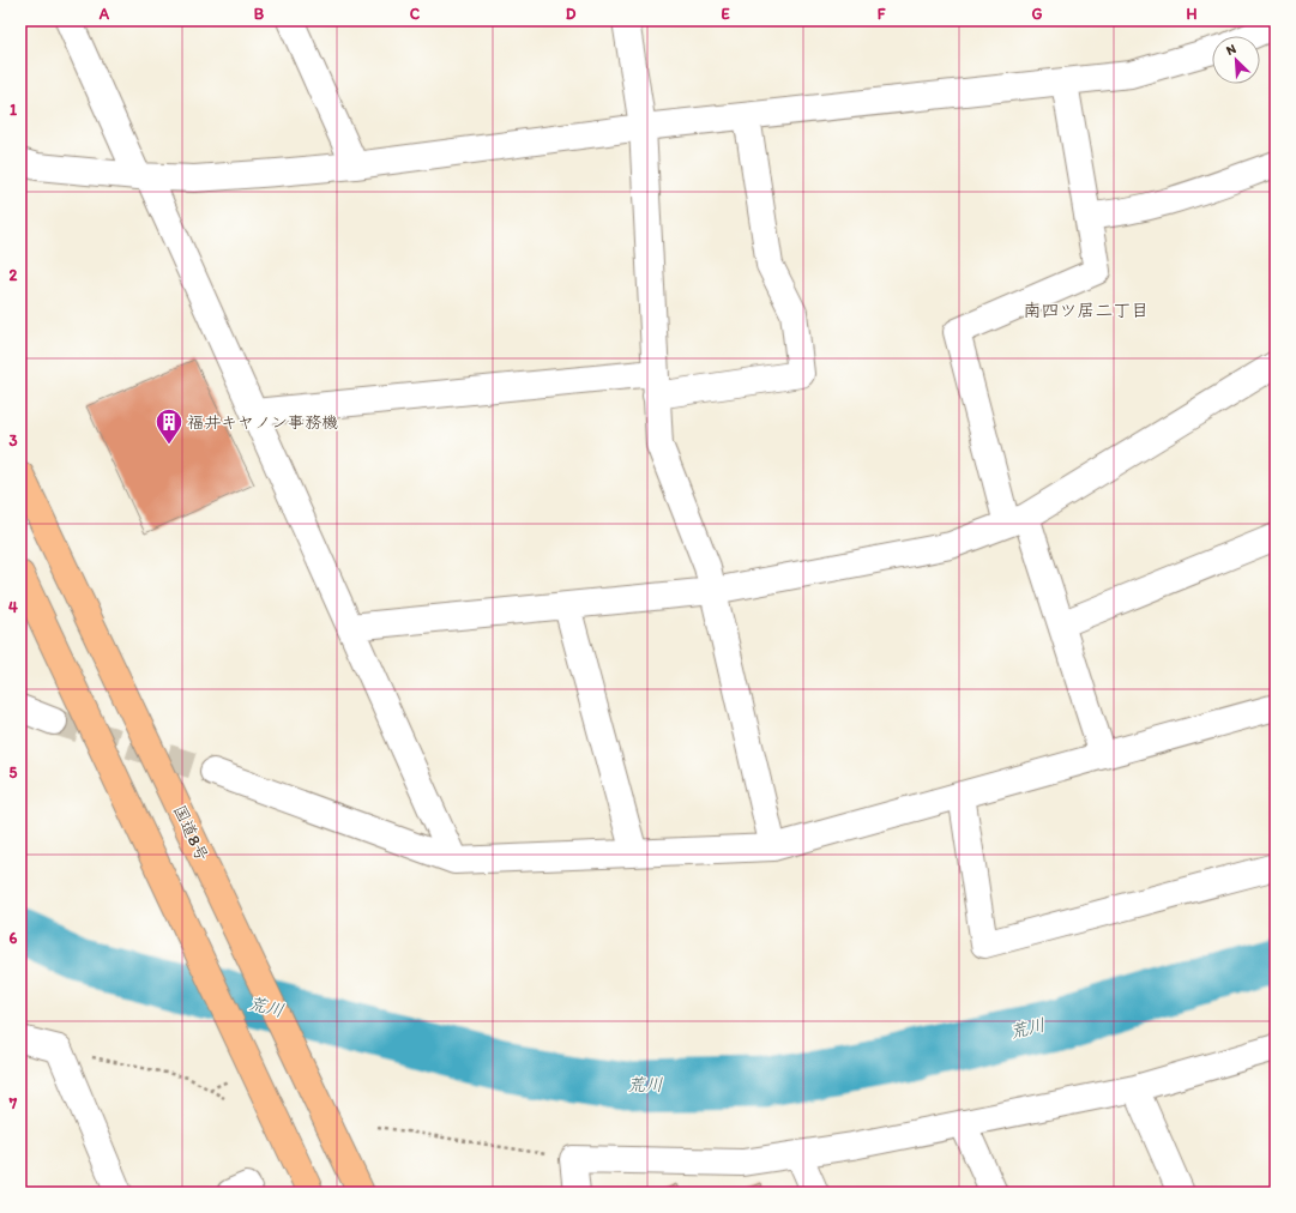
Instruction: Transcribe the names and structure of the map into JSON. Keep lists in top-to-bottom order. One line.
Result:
{"streets":{"highway":["国道8号"]},"districts":["南四ツ居二丁目"],"water":["荒川"],"places":{"building":["福井キヤノン事務機"]},"north":"top left","grid":{"columns":["A","B","C","D","E","F","G","H"],"rows":["1","2","3","4","5","6","7"]}}
